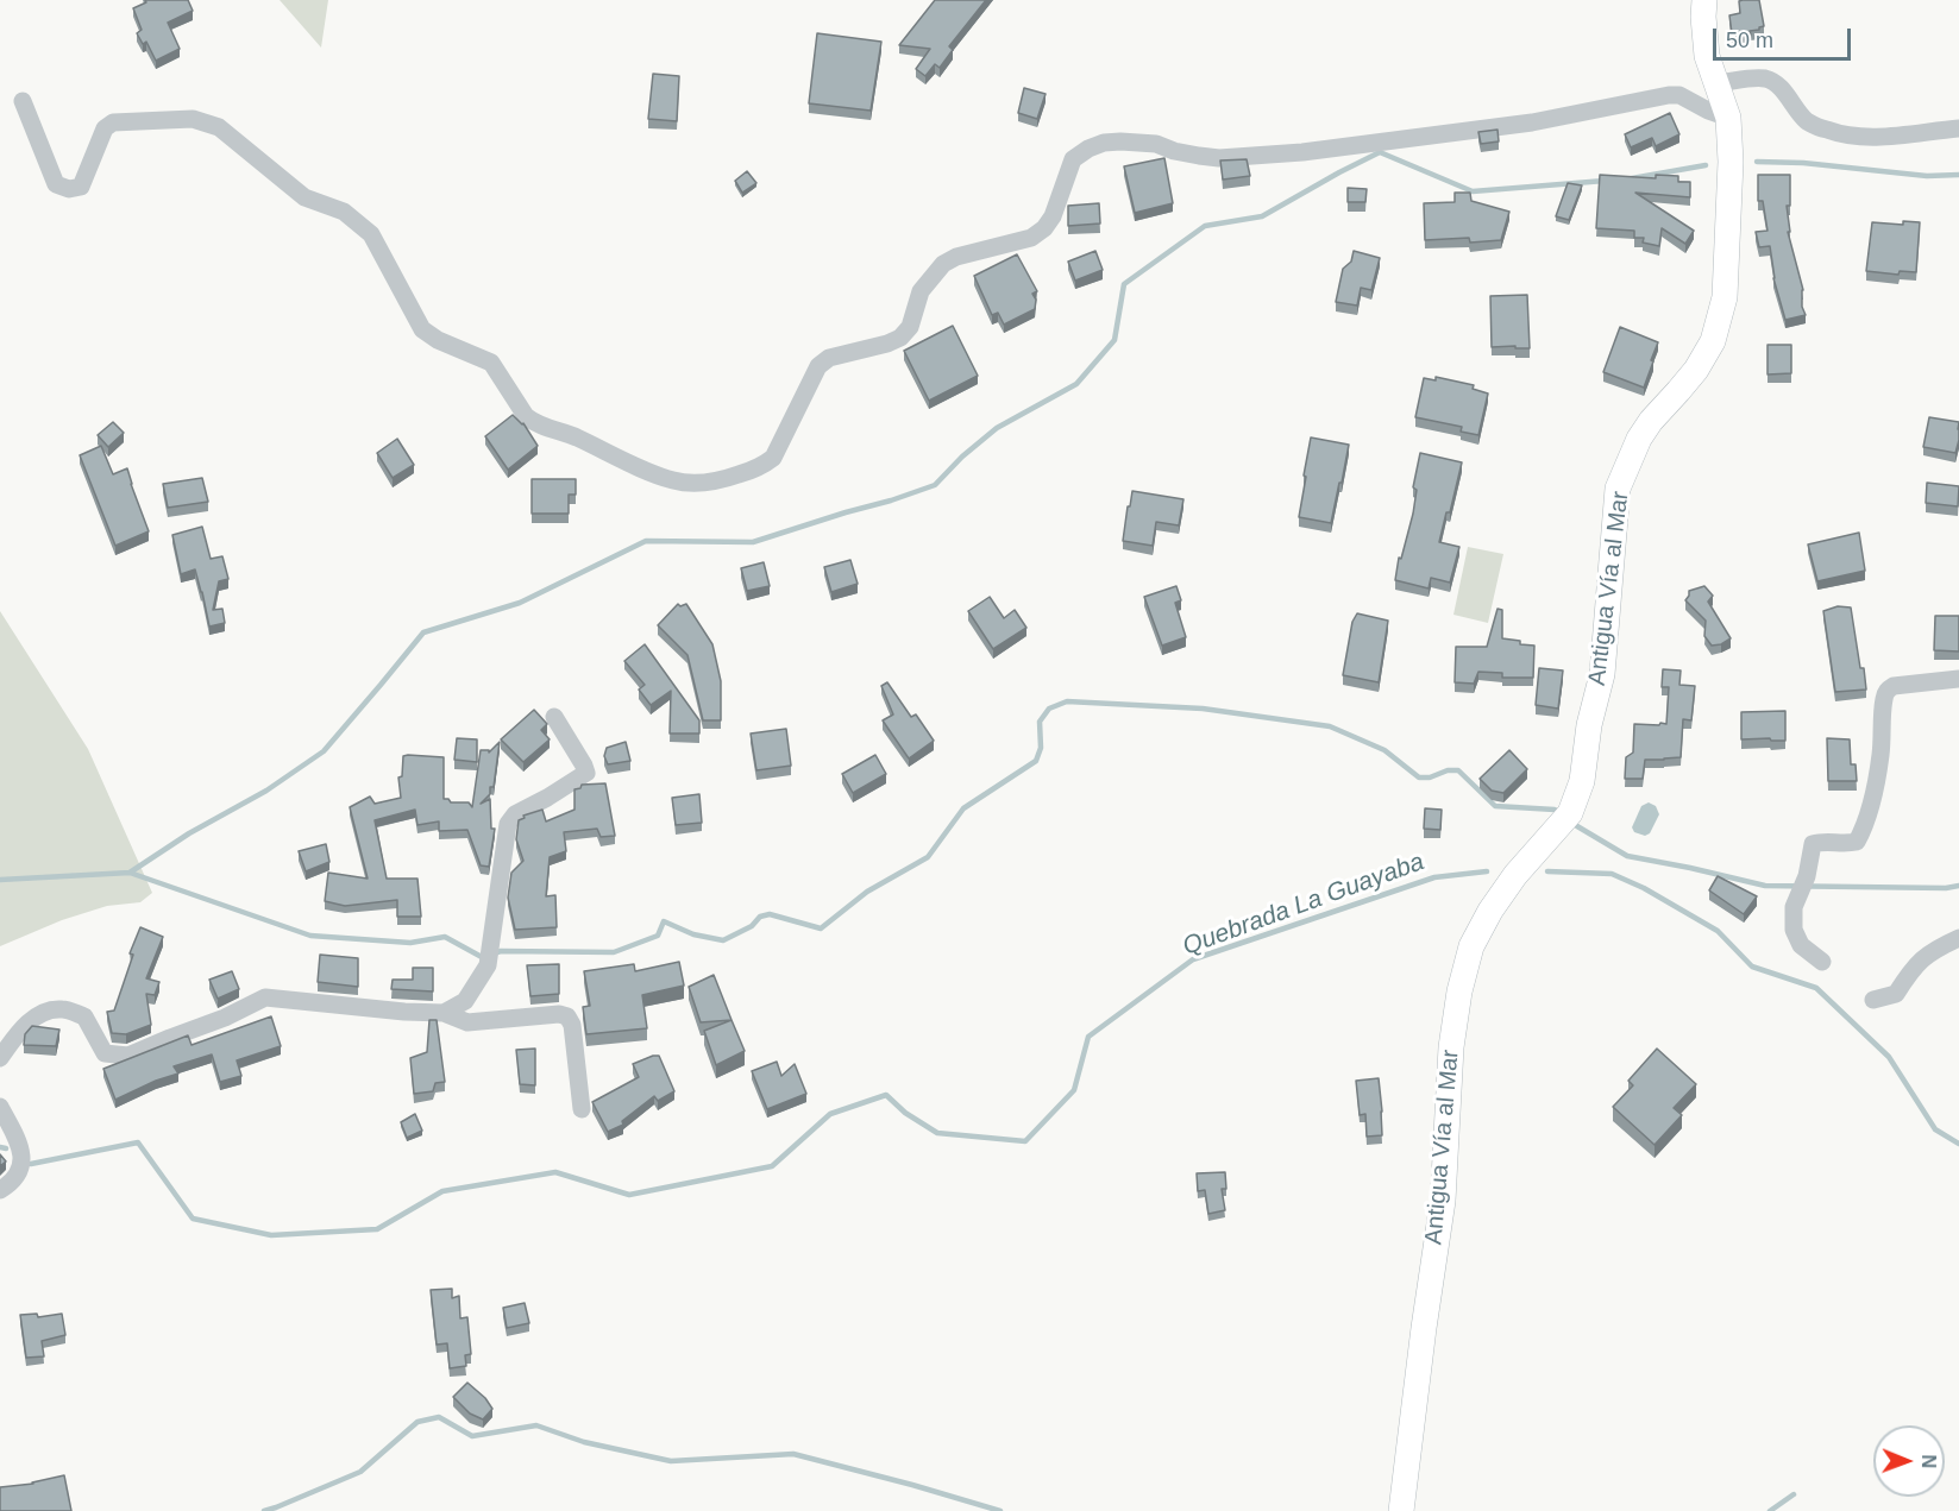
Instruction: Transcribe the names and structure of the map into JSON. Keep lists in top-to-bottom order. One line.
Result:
{"streets":{"main road":["Antigua Vía al Mar"]},"water":["Quebrada La Guayaba"],"scale_bar":"50 m","north":"right"}
